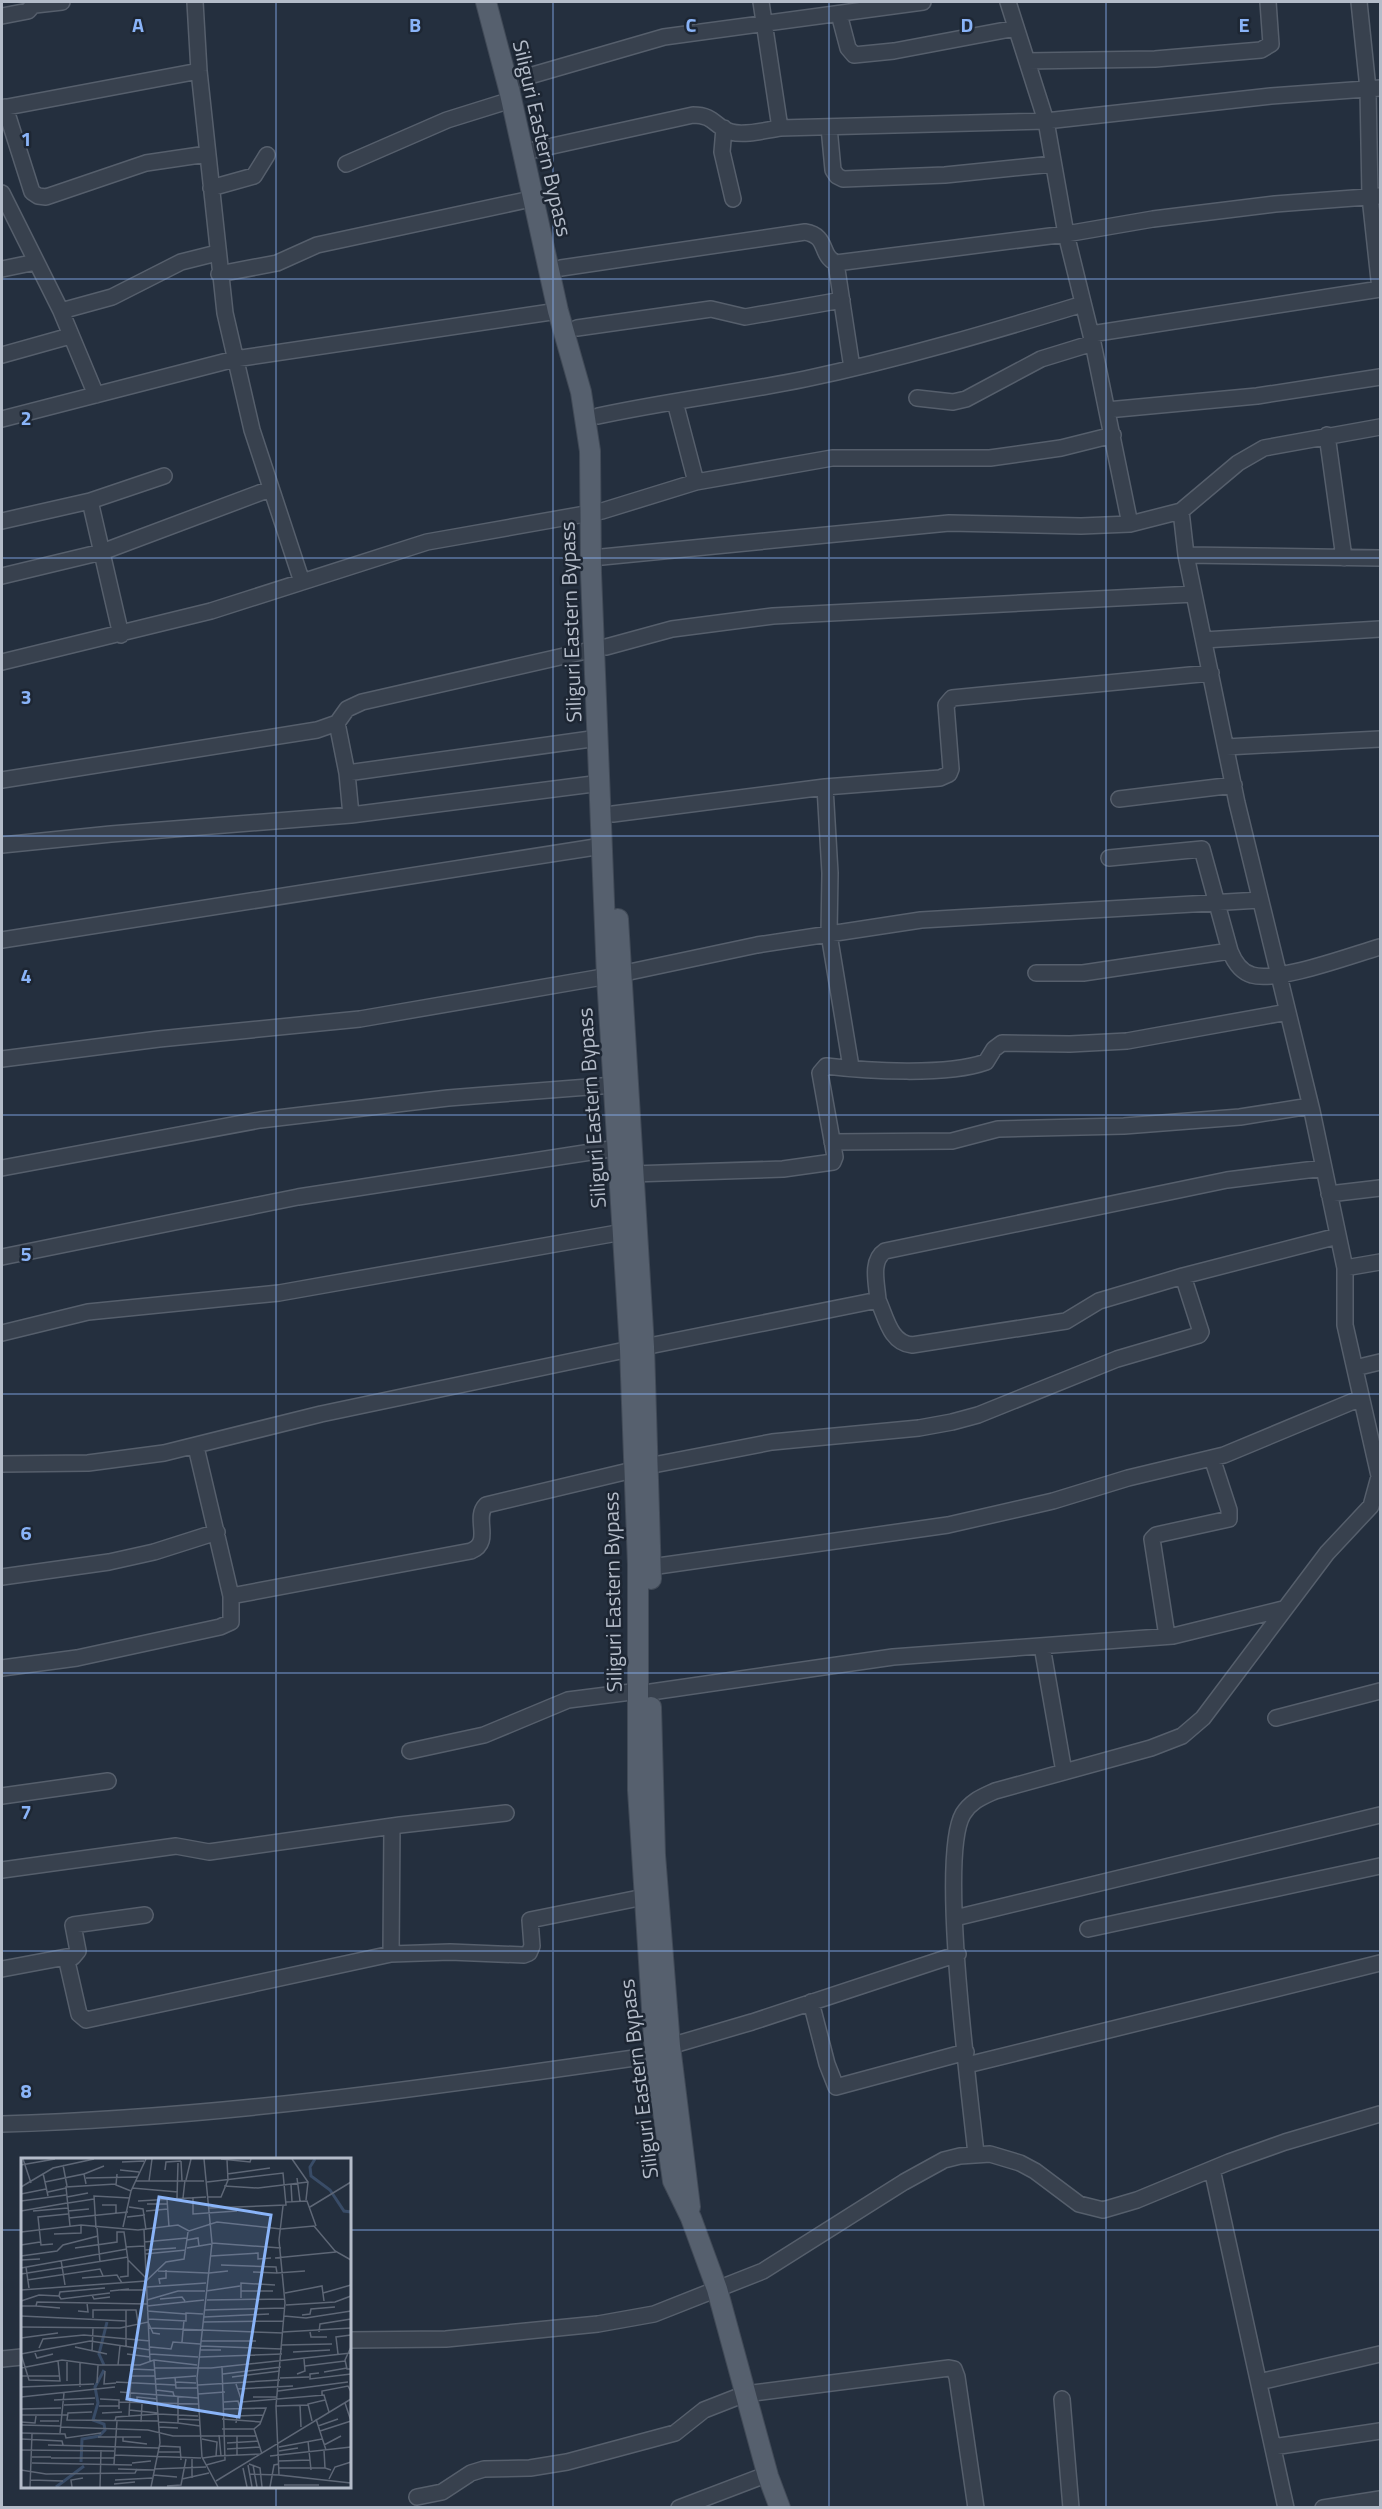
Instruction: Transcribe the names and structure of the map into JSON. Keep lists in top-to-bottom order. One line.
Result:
{"streets":{"main road":["Siliguri Eastern Bypass"]},"grid":{"columns":["A","B","C","D","E"],"rows":["1","2","3","4","5","6","7","8"]}}
